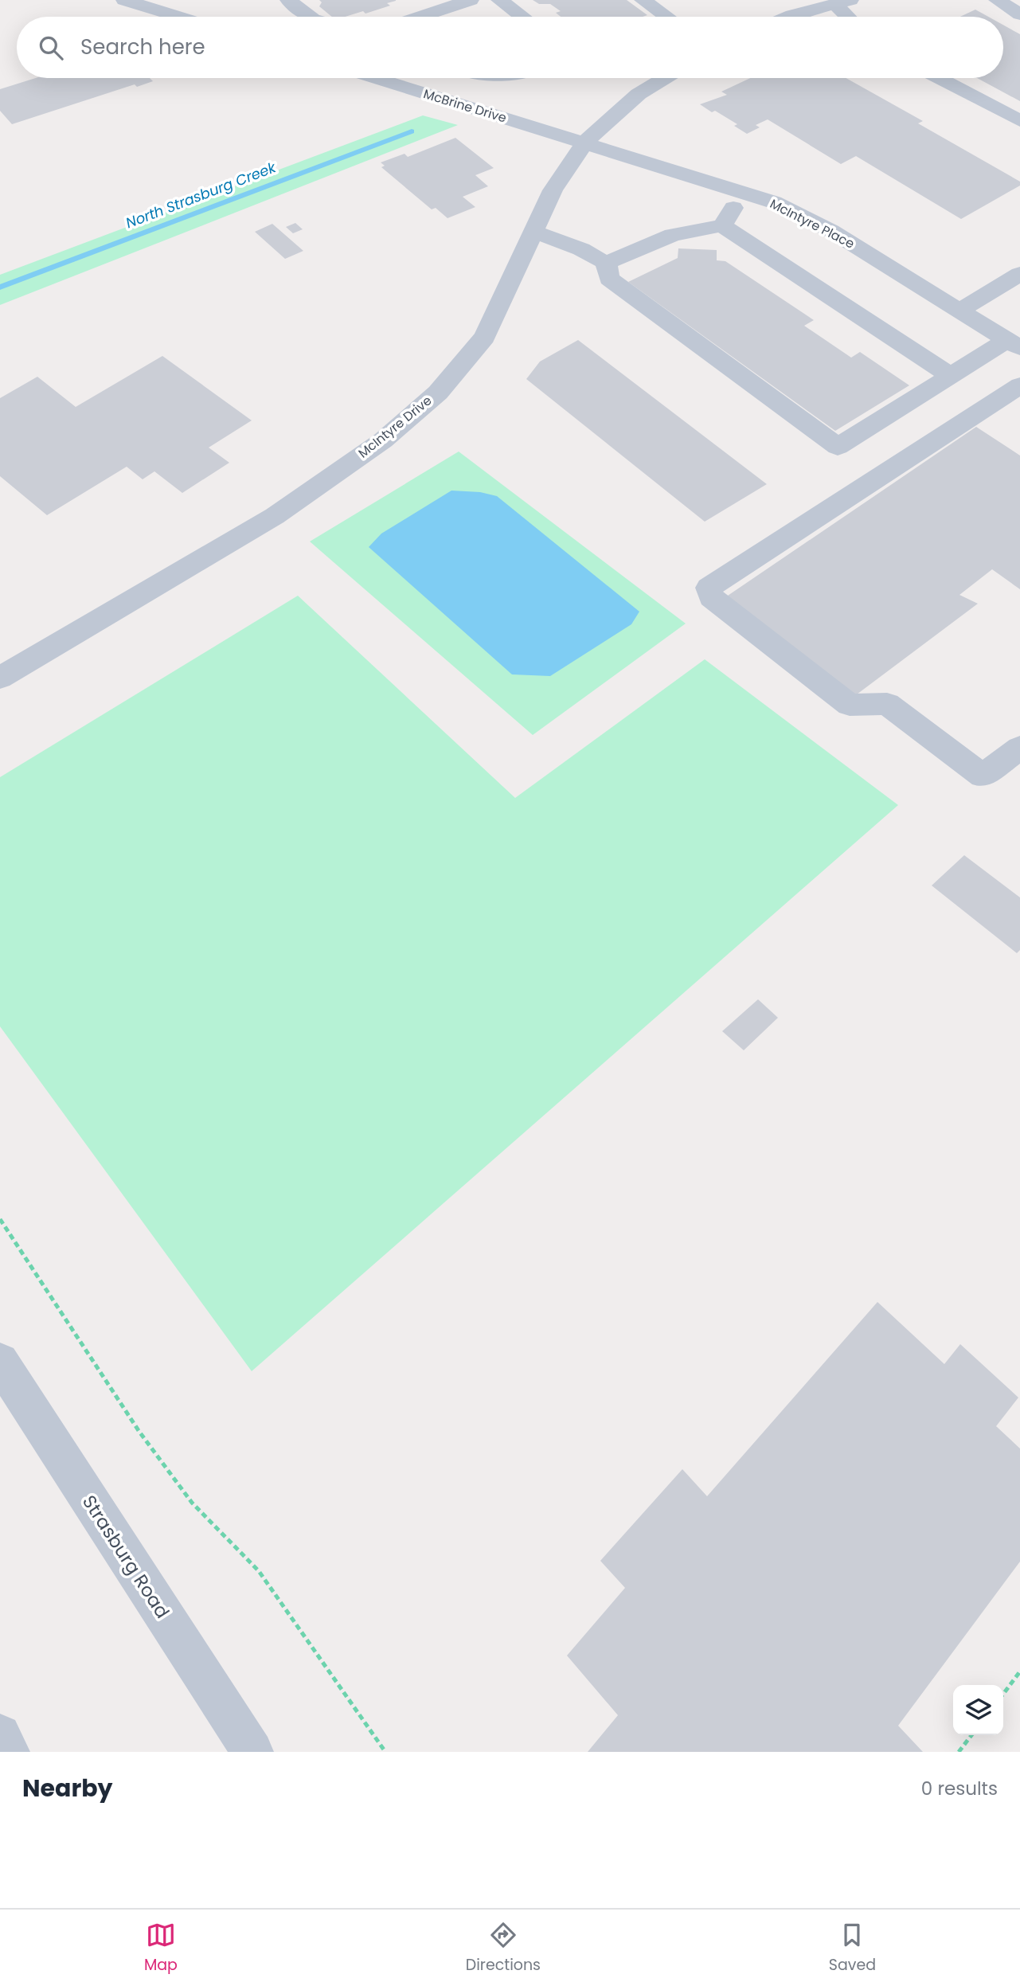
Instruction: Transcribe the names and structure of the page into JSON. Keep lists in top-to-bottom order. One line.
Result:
{"streets":{"street":["McBrine Drive","McIntyre Place","McIntyre Drive","Strasburg Road"]},"crossings":[["McBrine Drive","McIntyre Place"],["McBrine Drive","McIntyre Drive"],["McIntyre Place","McIntyre Drive"]],"water":["North Strasburg Creek"],"page":{"search":"Search here","heading":["Nearby","0 results"],"nav":["Map","Directions","Saved"]}}
